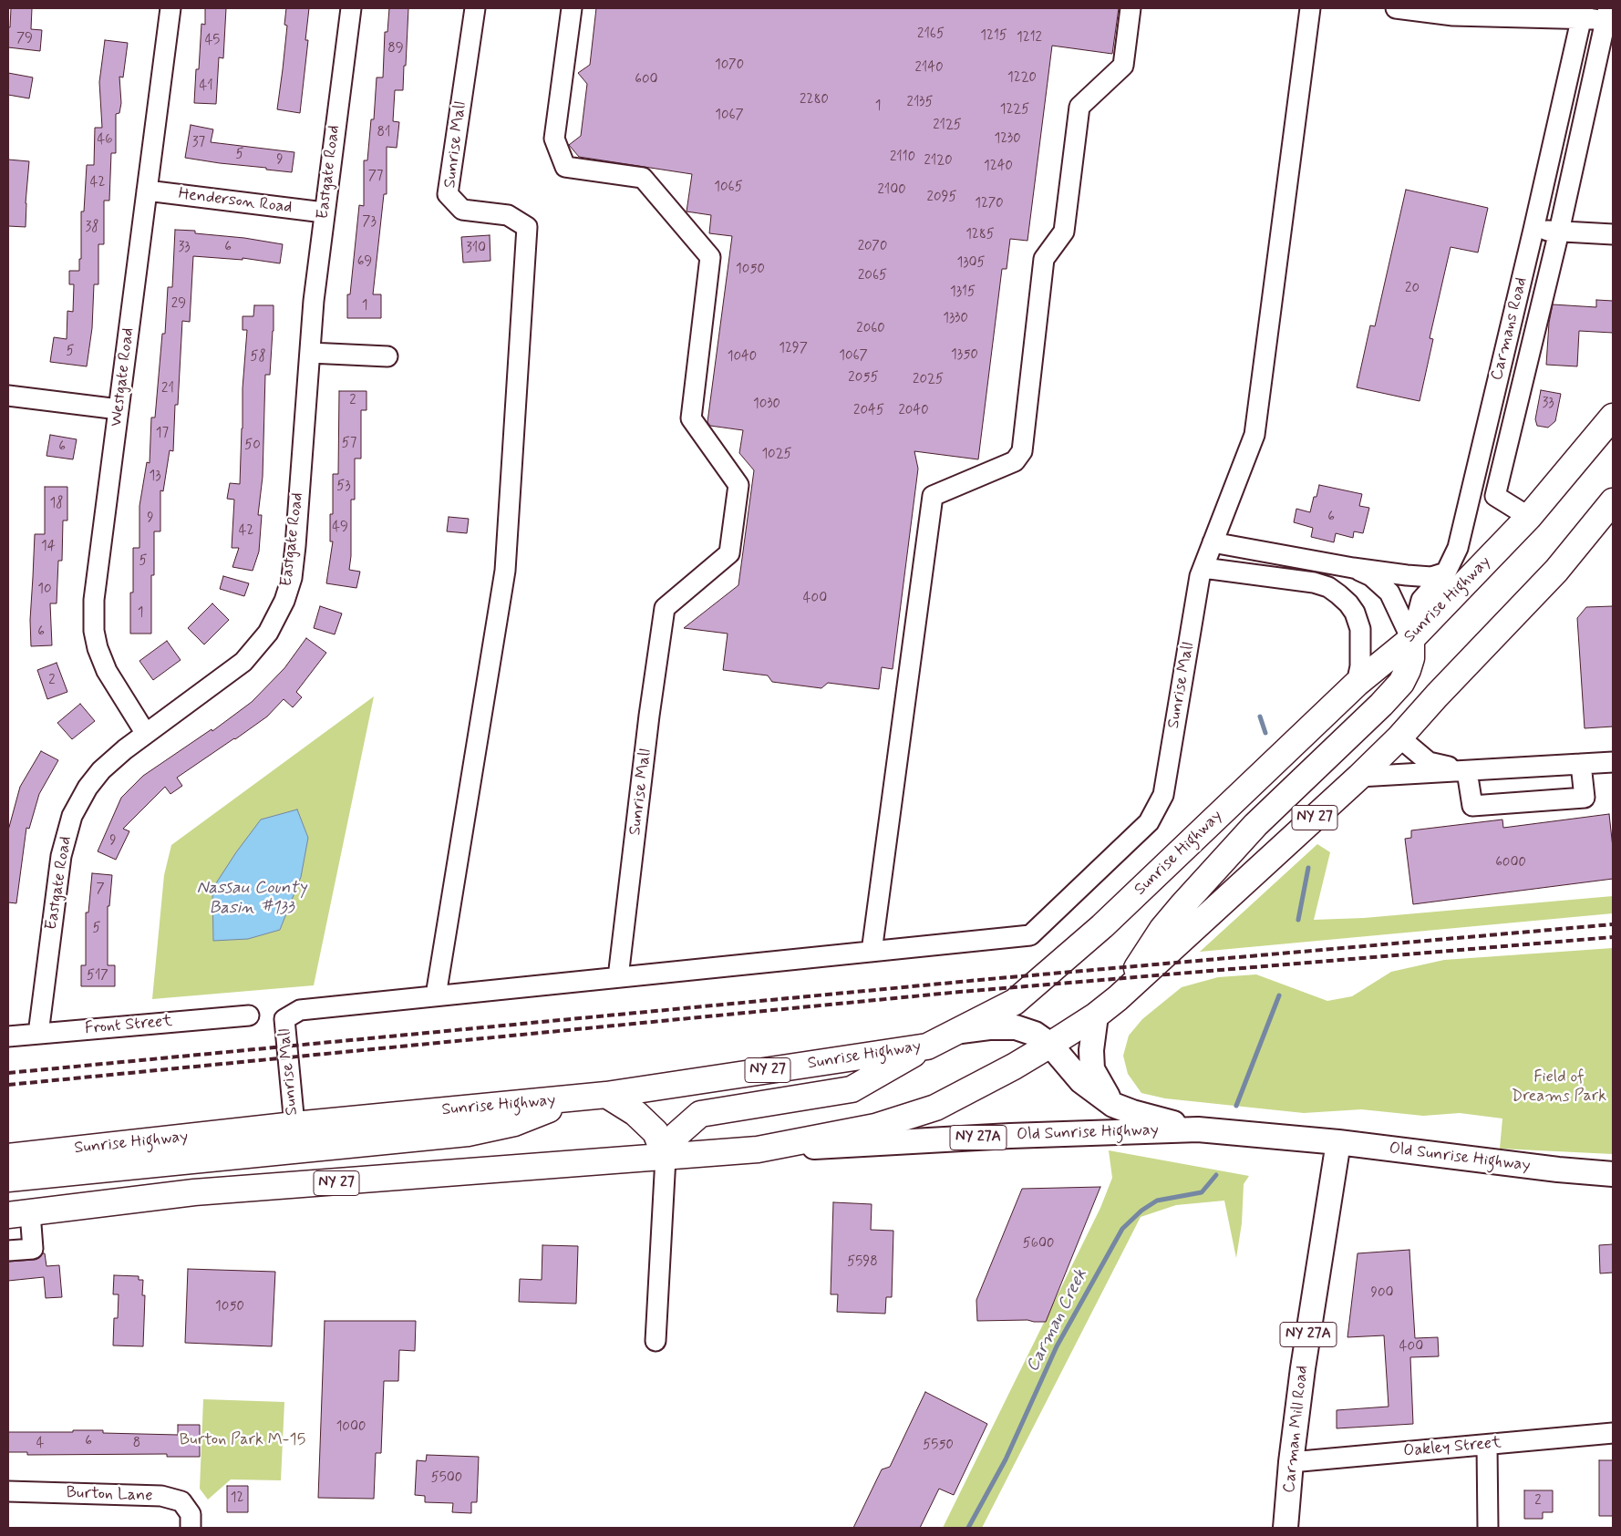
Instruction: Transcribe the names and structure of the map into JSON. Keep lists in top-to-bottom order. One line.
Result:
{"streets":{"highway":["Sunrise Highway","NY 27"],"main road":["Old Sunrise Highway","NY 27A","Carman Mill Road"],"street":["Sunrise Mall","Eastgate Road","Henderson Road","Carmans Road","Westgate Road","Front Street","Oakley Street","Burton Lane"]},"crossings":[["Sunrise Mall","Sunrise Highway"],["Eastgate Road","Henderson Road"],["Eastgate Road","Westgate Road"],["Eastgate Road","Front Street"],["Henderson Road","Westgate Road"],["Carmans Road","Sunrise Highway"],["Sunrise Highway","Old Sunrise Highway"],["NY 27","Old Sunrise Highway"],["Old Sunrise Highway","Carman Mill Road"],["Carman Mill Road","Oakley Street"]],"water":["Nassau County Basin #133","Carman Creek"],"parks":["Field of Dreams Park","Burton Park M-15"],"house_numbers":["2165","1215","1212","79","45","89","1070","2140","1220","600","41","2280","2135","1","1225","1067","2125","81","1230","46","37","5","2110","9","2120","1240","77","42","1065","2100","2095","1270","73","38","1285","2070","33","6","310","69","1305","1050","2065","20","1315","29","1","1330","2060","1297","5","1350","1067","58","1040","2055","2025","21","2","33","1030","2045","2040","17","57","50","6","1025","13","53","18","6","9","49","42","14","5","10","400","1","6","2","9","6000","7","5","517","5600","5598","900","1050","400","1000","6","4","8","5550","5500","12","2"]}
